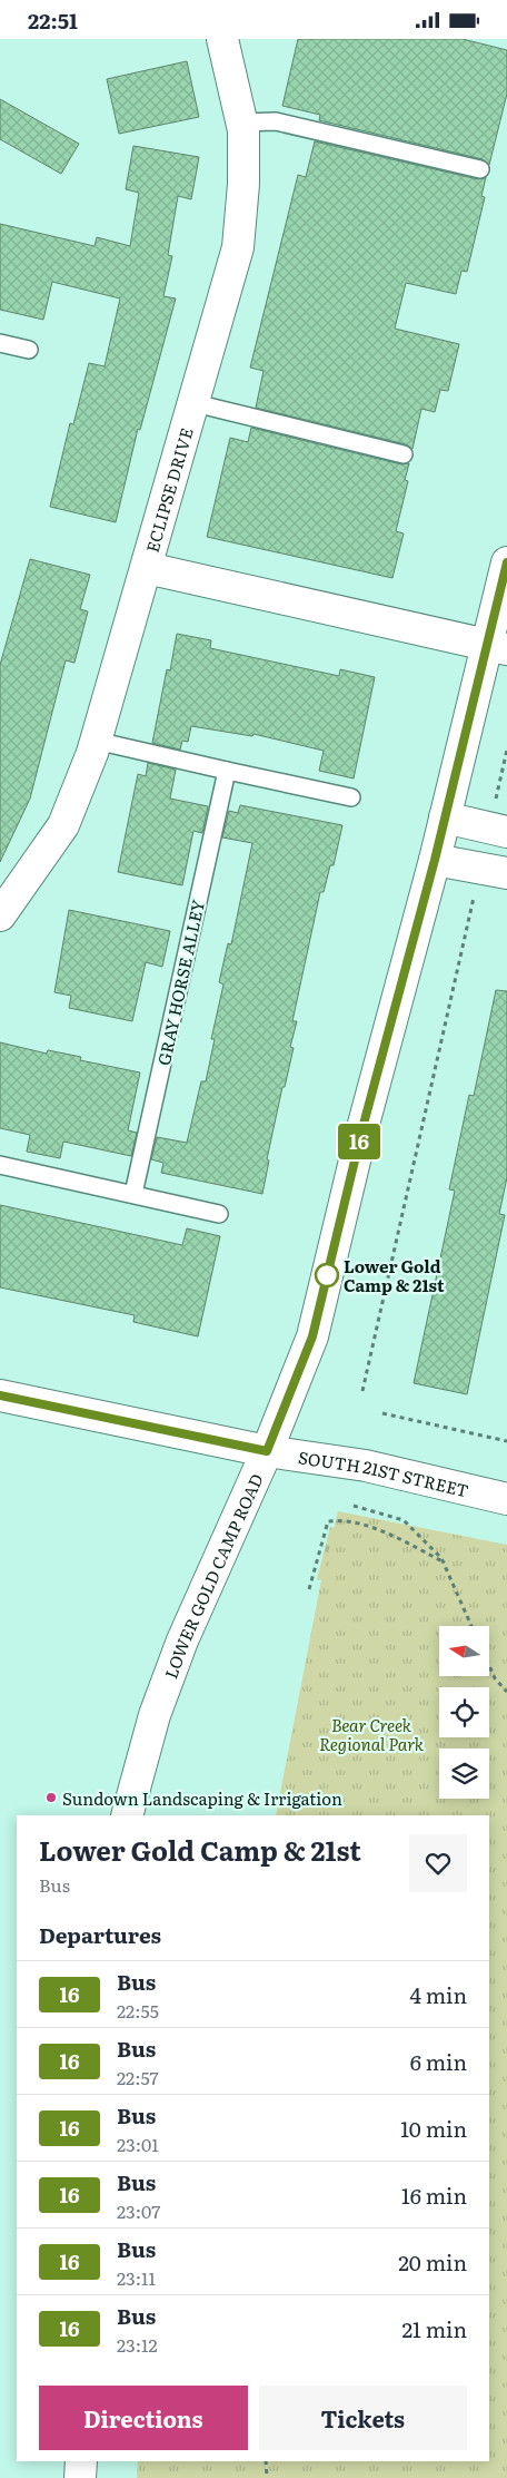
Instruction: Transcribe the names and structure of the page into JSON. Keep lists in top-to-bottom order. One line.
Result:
{"streets":{"street":["ECLIPSE DRIVE","SOUTH 21ST STREET","LOWER GOLD CAMP ROAD"],"lane":["GRAY HORSE ALLEY"]},"crossings":[["SOUTH 21ST STREET","LOWER GOLD CAMP ROAD"]],"parks":["Bear Creek Regional Park"],"places":["Lower Gold Camp & 21st","Sundown Landscaping & Irrigation"],"lines":["bus line 16"],"north":"left","page":{"status":"22:51","on_map":"16","heading":[["Lower Gold Camp & 21st","Bus"],"Departures"],"list":[{"mark":"16","name":"Bus","note":"22:55","value":"4 min"},{"mark":"16","name":"Bus","note":"22:57","value":"6 min"},{"mark":"16","name":"Bus","note":"23:01","value":"10 min"},{"mark":"16","name":"Bus","note":"23:07","value":"16 min"},{"mark":"16","name":"Bus","note":"23:11","value":"20 min"},{"mark":"16","name":"Bus","note":"23:12","value":"21 min"}],"buttons":["Directions","Tickets"]}}
